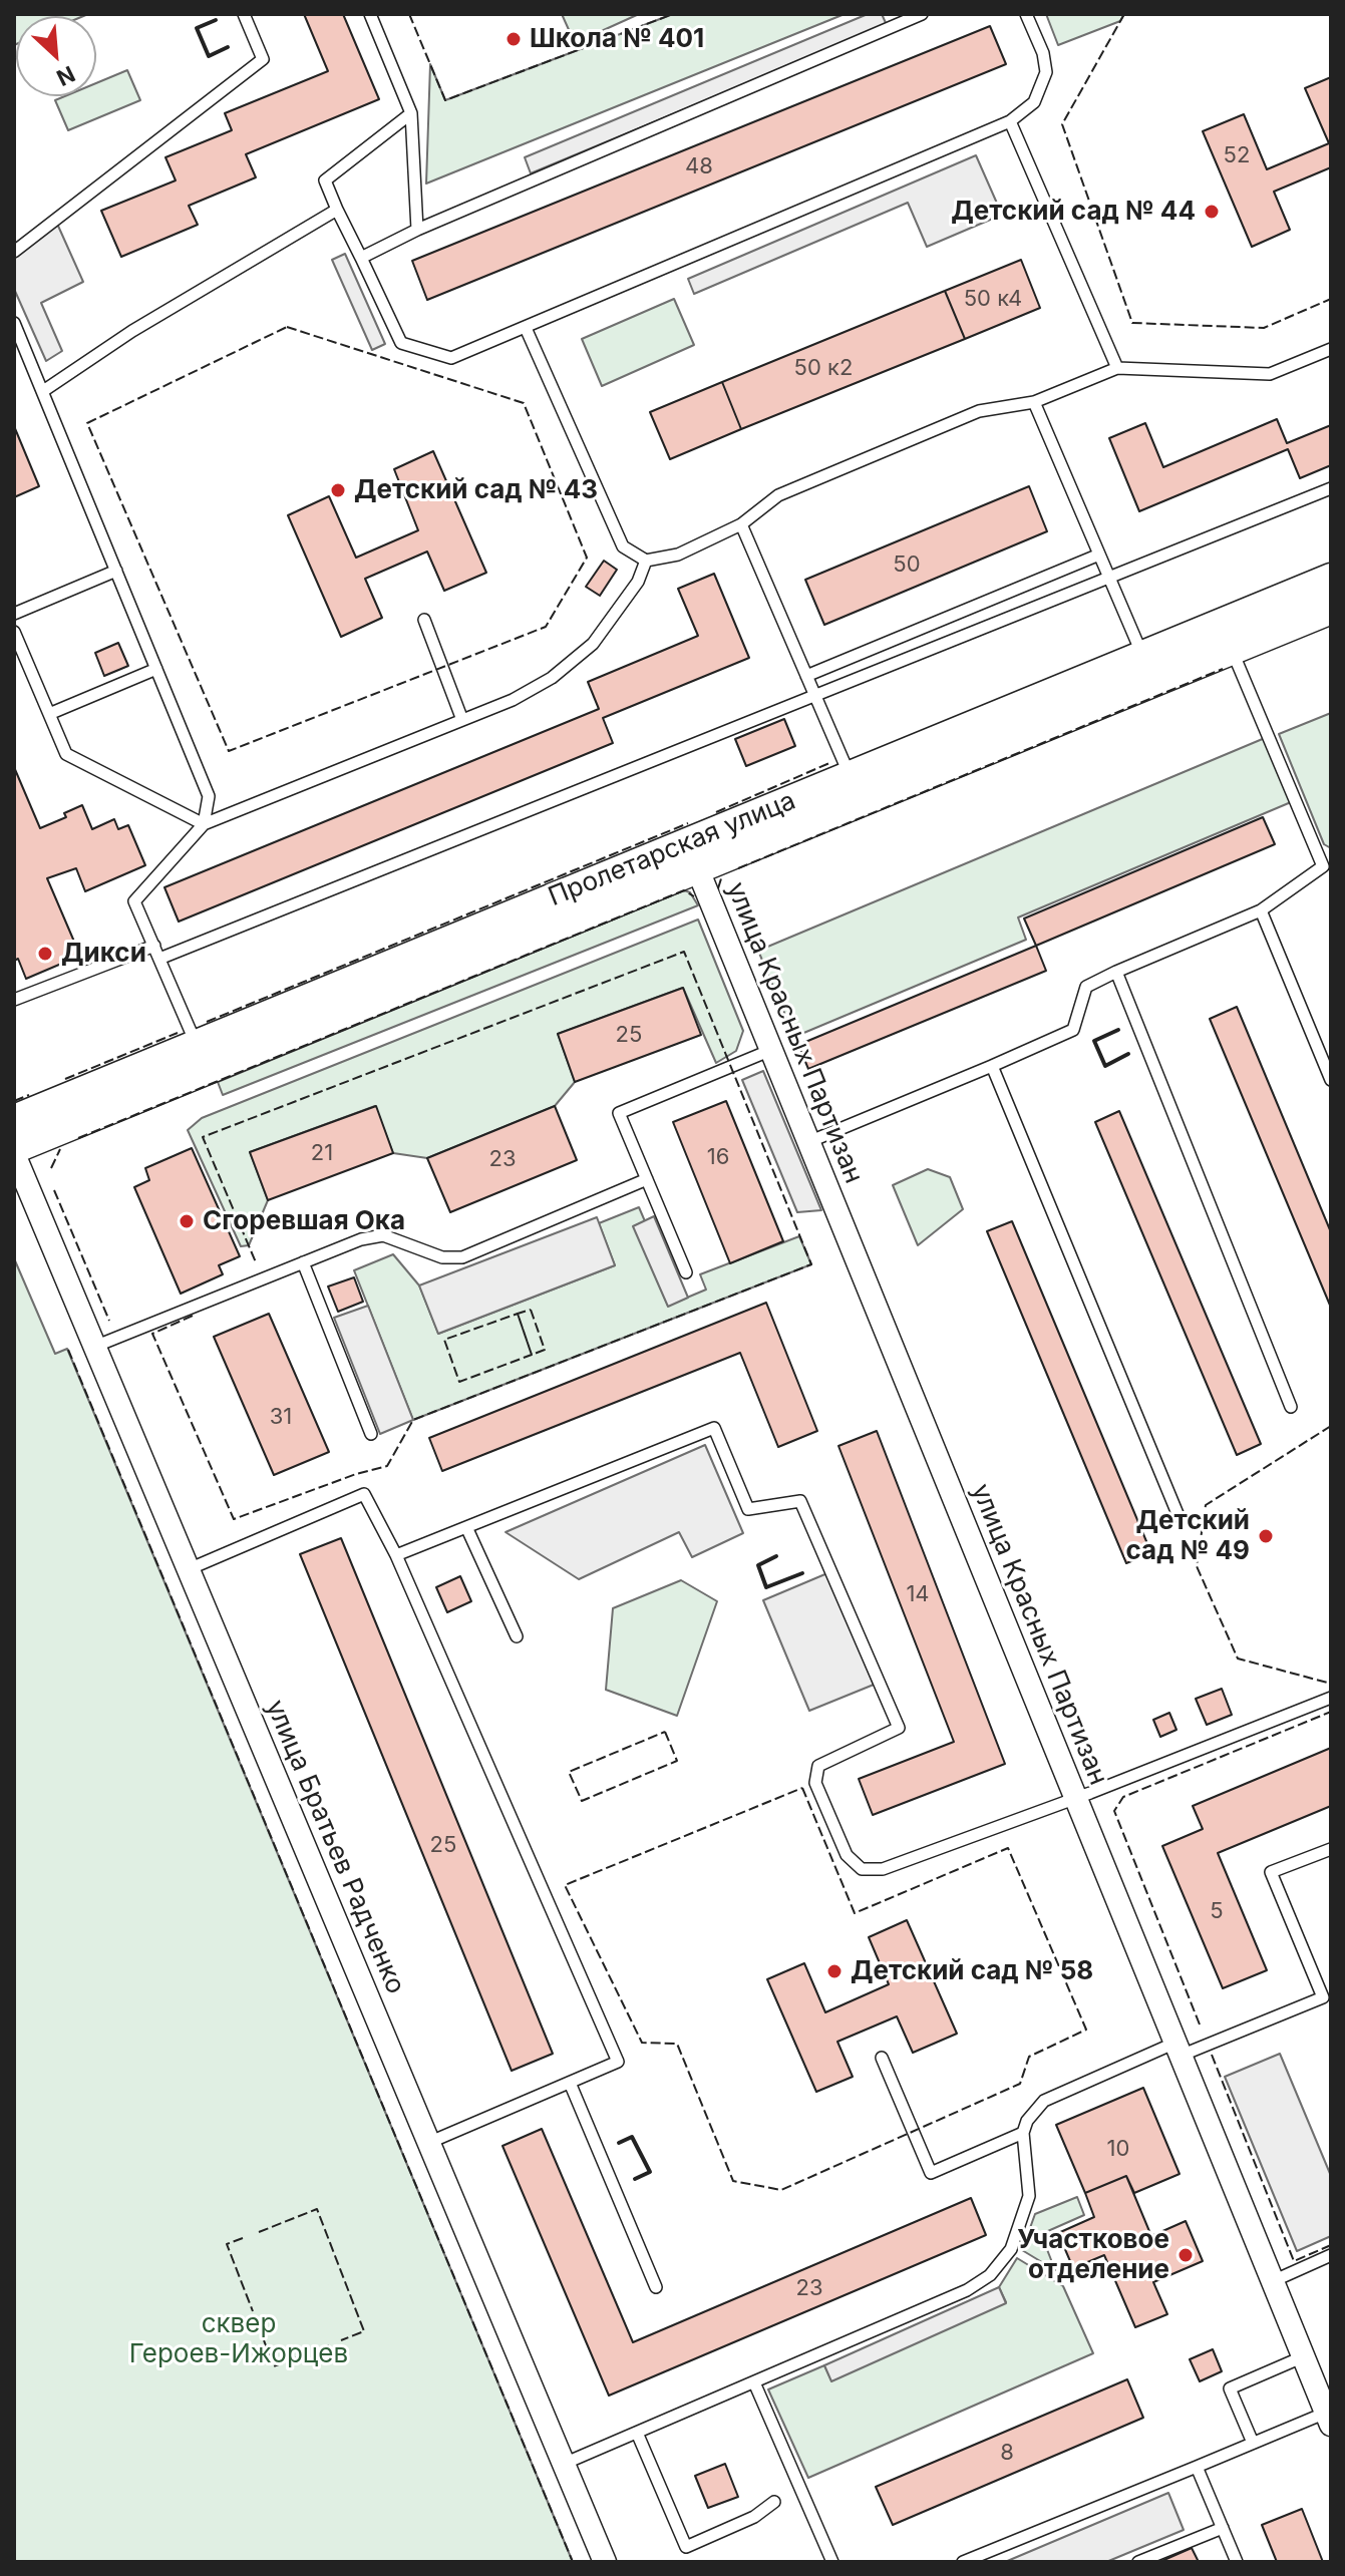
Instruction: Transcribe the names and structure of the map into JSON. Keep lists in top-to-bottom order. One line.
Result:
{"streets":{"main road":["Пролетарская улица"],"street":["улица Красных Партизан","улица Братьев Радченко"]},"crossings":[["Пролетарская улица","улица Красных Партизан"]],"parks":["сквер Героев-Ижорцев"],"places":["Школа № 401","Детский сад № 44","Детский сад № 43","Дикси","Сгоревшая Ока","Детский сад № 49","Детский сад № 58","Участковое отделение"],"house_numbers":["52","48","50 к4","50 к2","50","25","21","16","23","31","14","25","5","10","23","8"],"north":"bottom right"}
